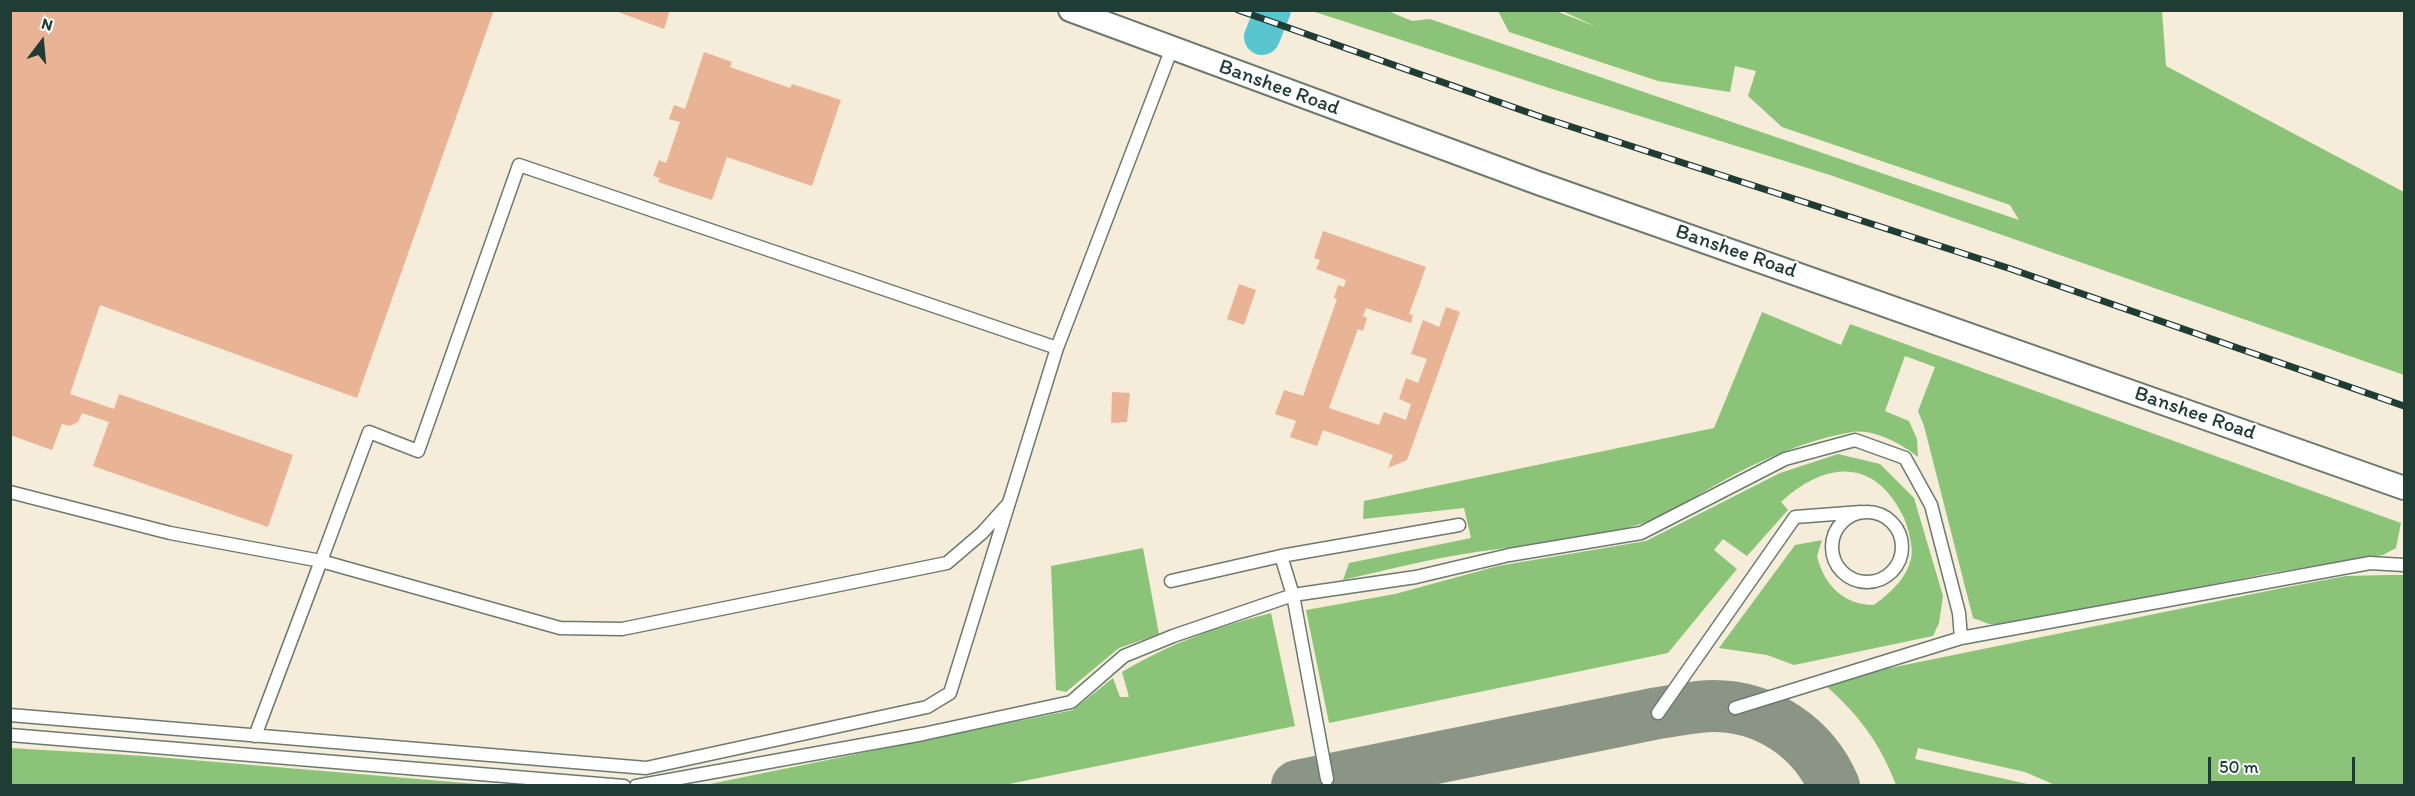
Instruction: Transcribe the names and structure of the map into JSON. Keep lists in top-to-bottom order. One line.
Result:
{"streets":{"street":["Banshee Road"]},"scale_bar":"50 m","north":"top"}
